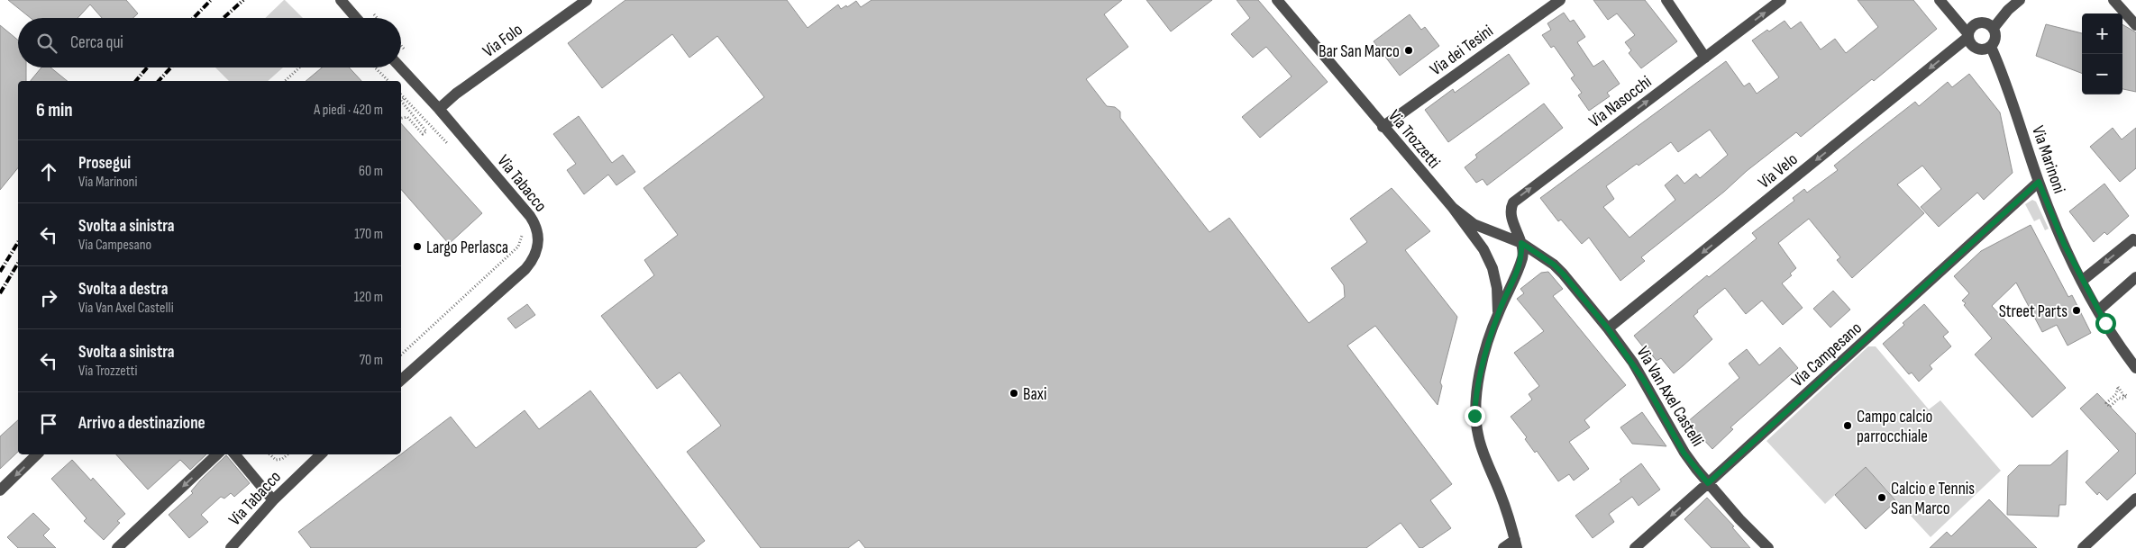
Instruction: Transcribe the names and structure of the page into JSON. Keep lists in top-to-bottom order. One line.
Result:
{"streets":{"street":["Via Folo","Via dei Tesini","Via Nasocchi","Via Trozzetti","Via Marinoni","Via Velo","Via Tabacco","Via Campesano","Via Van Axel Castelli"]},"crossings":[["Via Folo","Via Tabacco"],["Via dei Tesini","Via Trozzetti"],["Via Nasocchi","Via Trozzetti"],["Via Nasocchi","Via Van Axel Castelli"],["Via Trozzetti","Via Van Axel Castelli"],["Via Marinoni","Via Velo"],["Via Marinoni","Via Campesano"],["Via Velo","Via Van Axel Castelli"],["Via Campesano","Via Van Axel Castelli"]],"one_way":["Via Nasocchi","Via Velo"],"places":["Bar San Marco","Largo Perlasca","Street Parts","Baxi","Campo calcio parrocchiale","Calcio e Tennis San Marco"],"page":{"map_buttons":["+","−"],"search":"Cerca qui","heading":["6 min","A piedi · 420 m"],"list":[["Prosegui","Via Marinoni","60 m"],["Svolta a sinistra","Via Campesano","170 m"],["Svolta a destra","Via Van Axel Castelli","120 m"],["Svolta a sinistra","Via Trozzetti","70 m"],"Arrivo a destinazione"]}}
